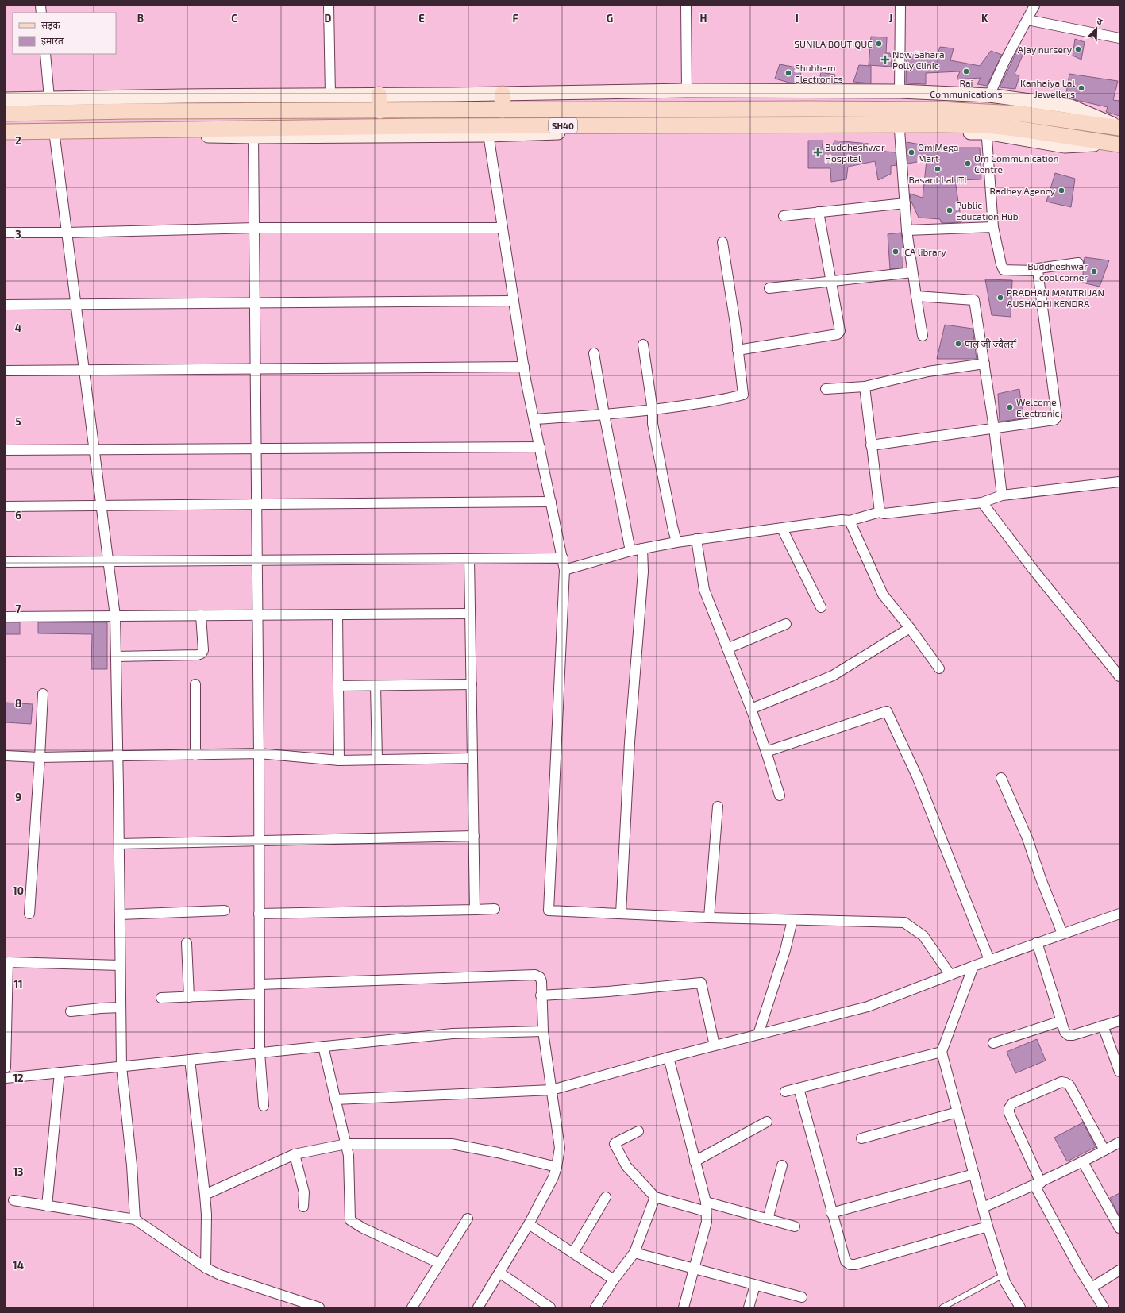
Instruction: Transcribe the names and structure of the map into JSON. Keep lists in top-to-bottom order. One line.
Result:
{"streets":{"main road":["SH40"]},"places":{"other":["SUNILA BOUTIQUE","Ajay nursery","Rai Communications","Shubham Electronics","Kanhaiya Lal Jewellers","Om Mega Mart","Om Communication Centre","Basant Lal ITI","Radhey Agency","Public Education Hub","ICA library","Buddheshwar cool corner","PRADHAN MANTRI JAN AUSHADHI KENDRA","पाल जी ज्वैलर्स","Welcome Electronic"],"health":["New Sahara Polly Clinic","Buddheshwar Hospital"]},"legend":["सड़क","इमारत"],"north":"top right","grid":{"columns":["B","C","D","E","F","G","H","I","J","K"],"rows":["2","3","4","5","6","7","8","9","10","11","12","13","14"]}}
